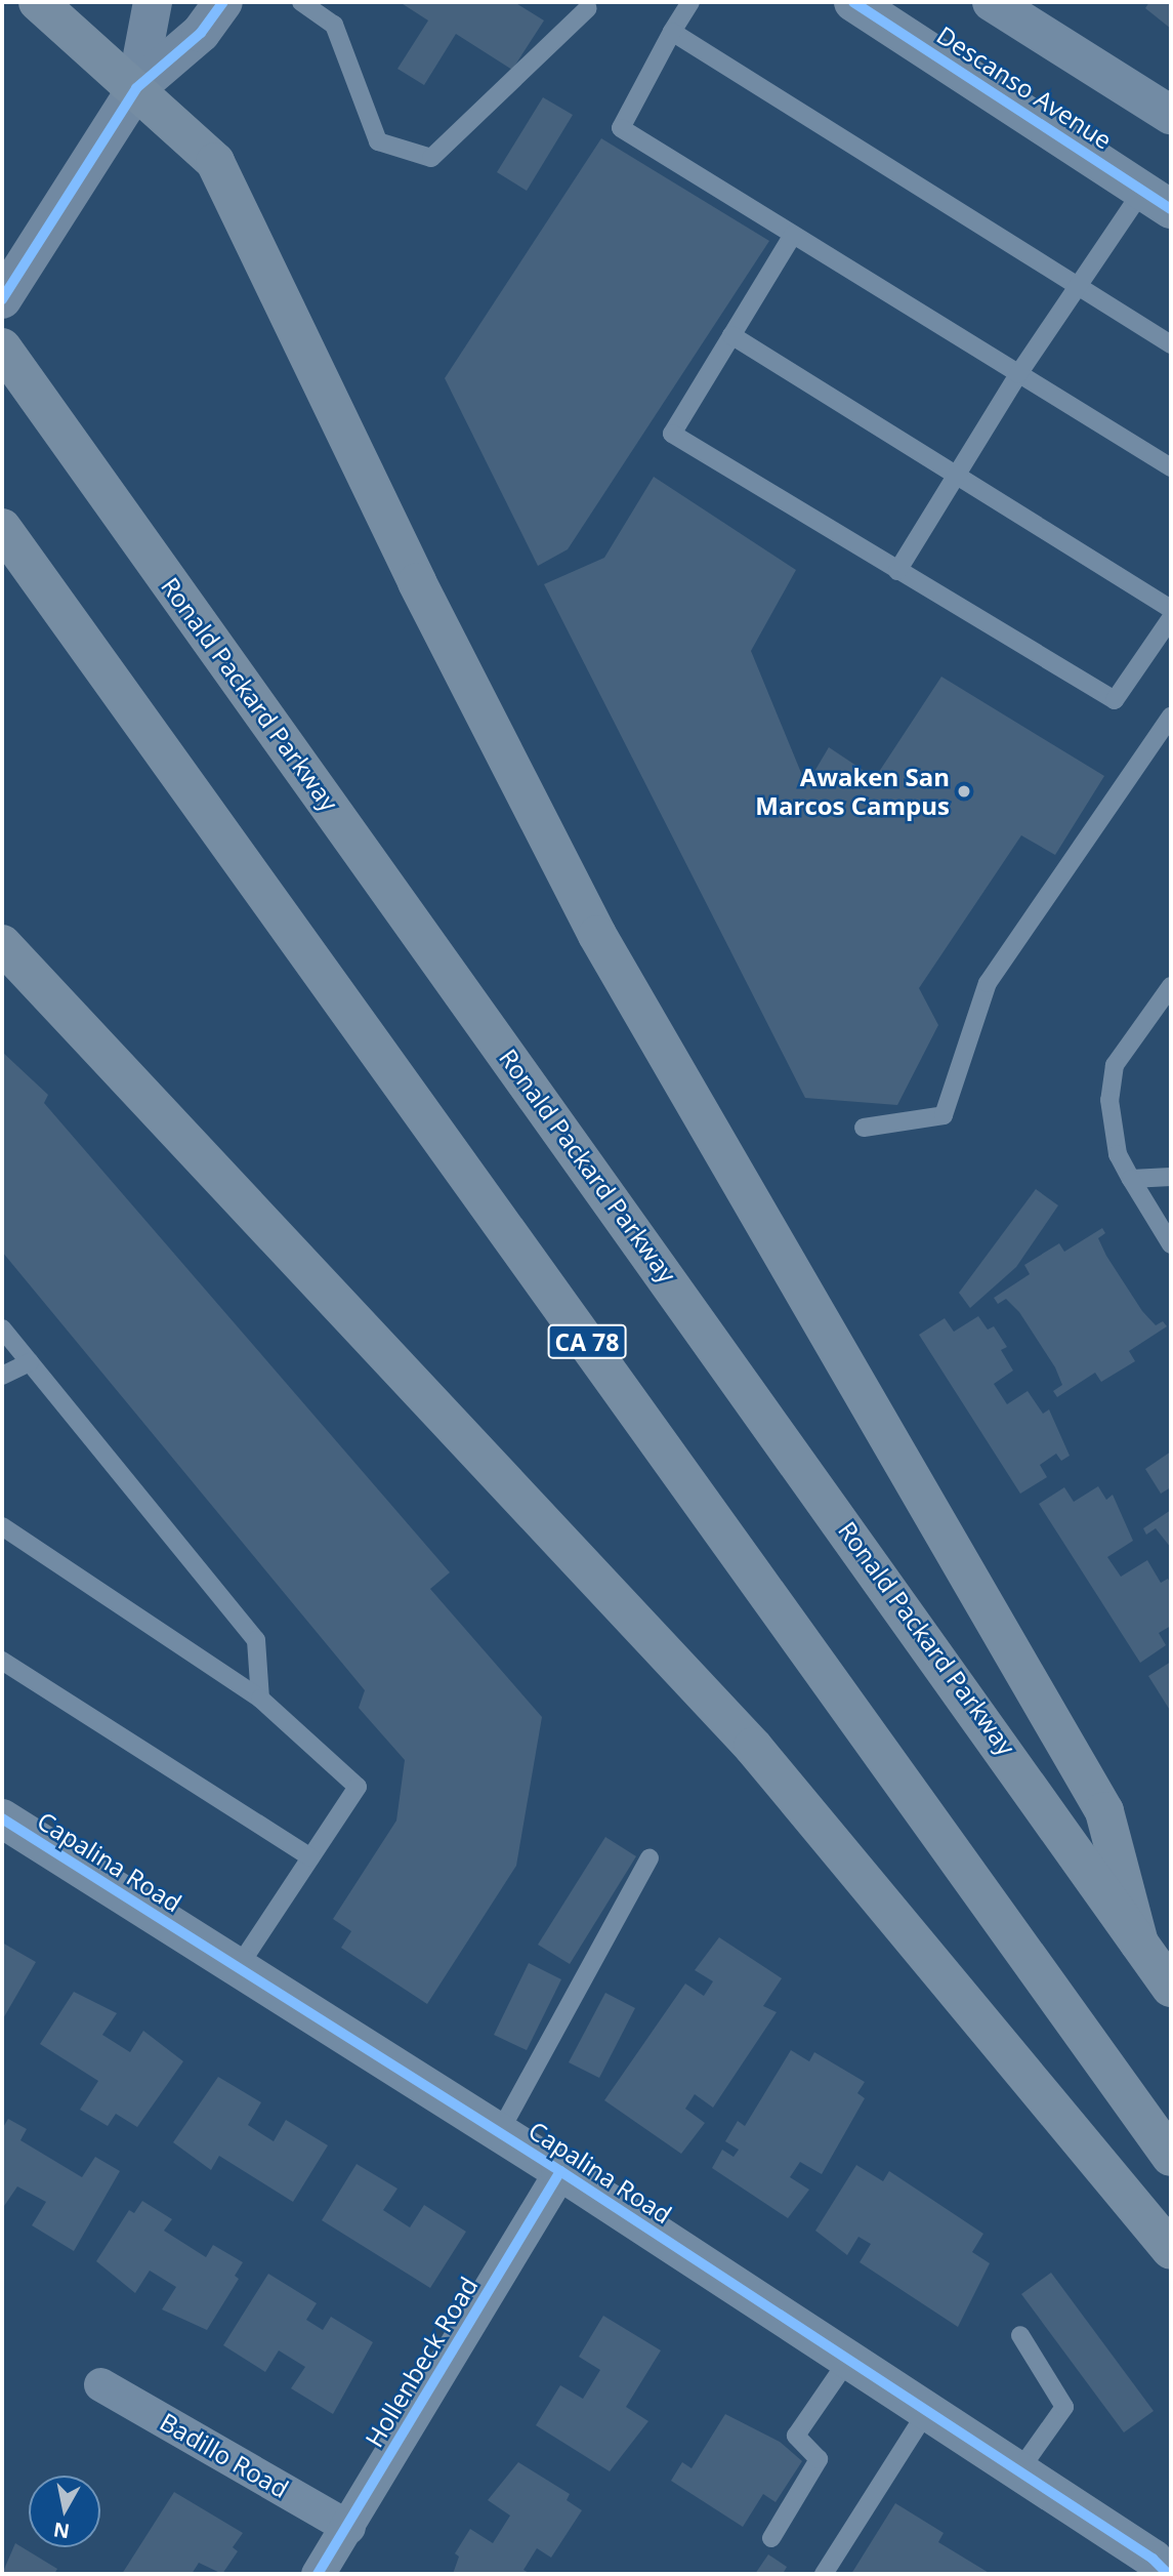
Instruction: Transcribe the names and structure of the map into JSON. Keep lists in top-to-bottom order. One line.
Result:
{"streets":{"highway":["Ronald Packard Parkway","CA 78"],"street":["Descanso Avenue","Capalina Road","Hollenbeck Road","Badillo Road"]},"crossings":[["Capalina Road","Hollenbeck Road"],["Hollenbeck Road","Badillo Road"]],"places":["Awaken San Marcos Campus"],"north":"bottom"}
